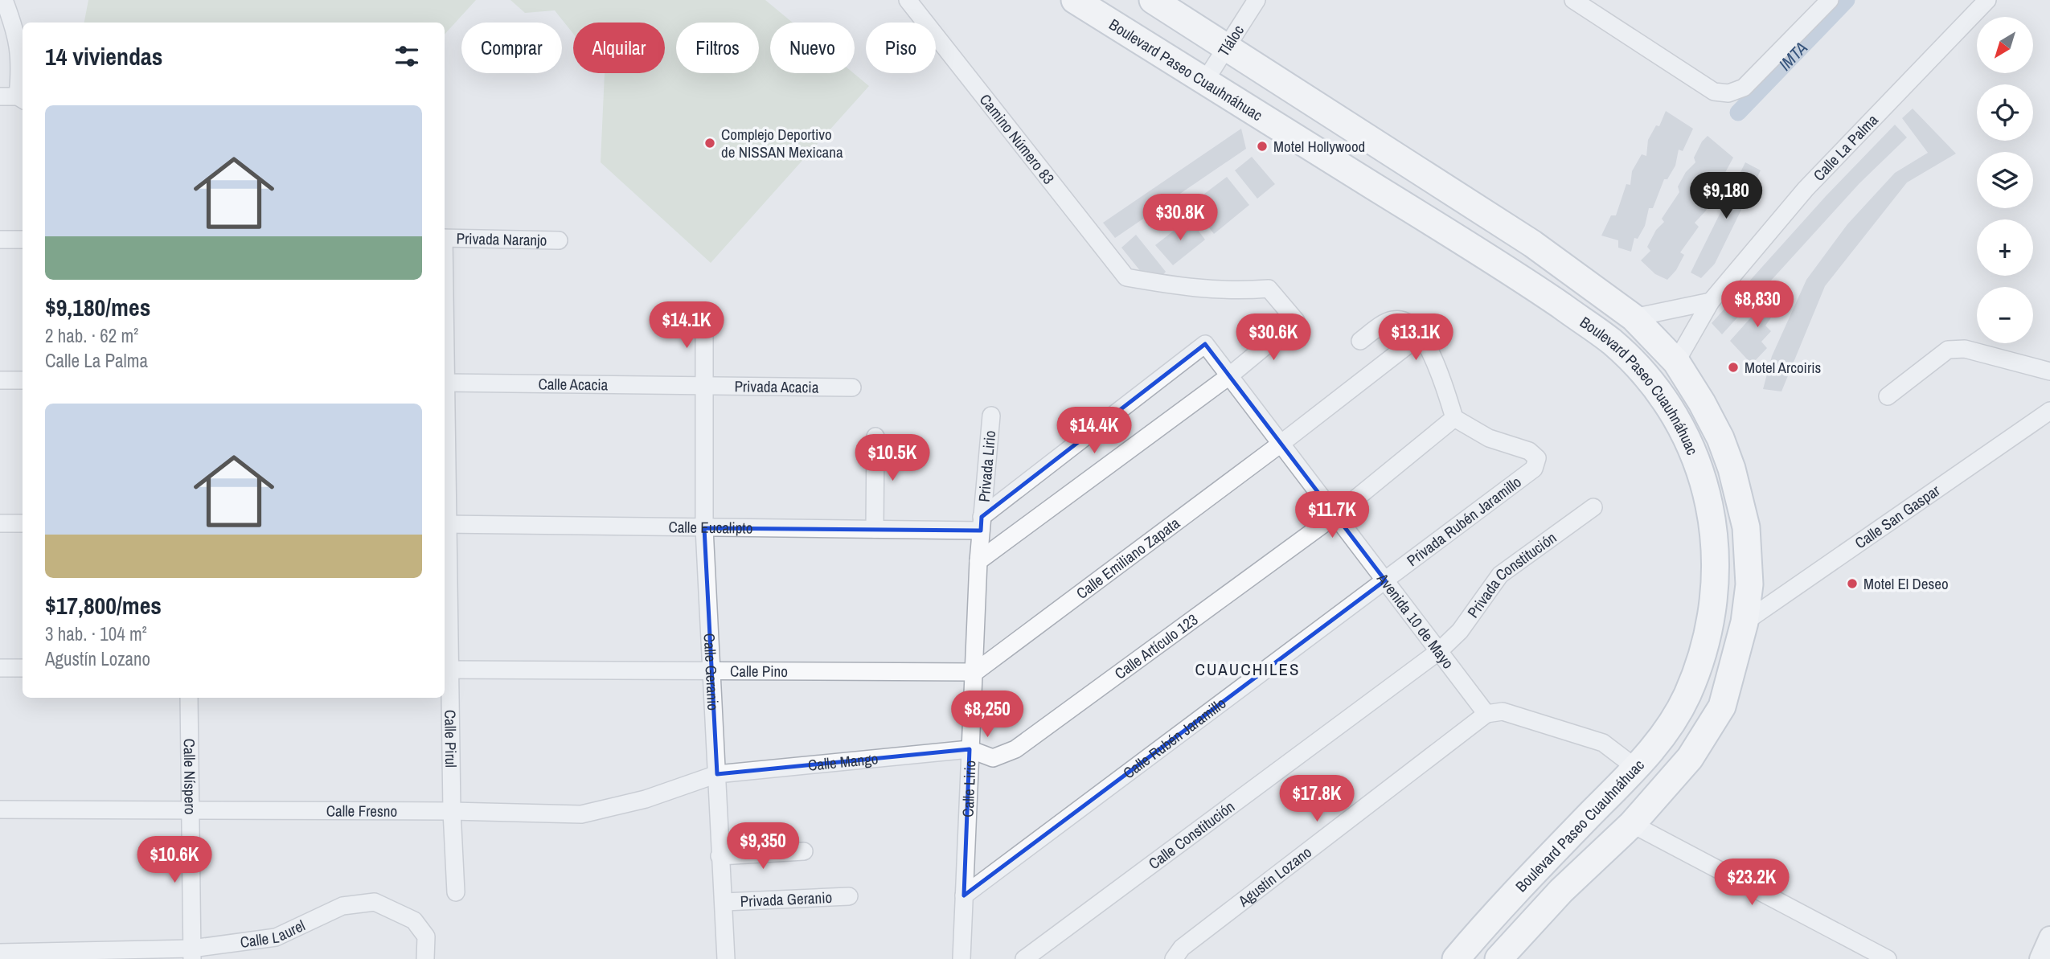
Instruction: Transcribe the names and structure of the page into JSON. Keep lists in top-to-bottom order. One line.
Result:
{"streets":{"main road":["Boulevard Paseo Cuauhnáhuac"],"street":["Tláloc","Camino Número 83","Calle La Palma","Privada Naranjo","Calle Acacia","Privada Acacia","Privada Lirio","Calle San Gaspar","Privada Rubén Jaramillo","Calle Eucalipto","Calle Emiliano Zapata","Privada Constitución","Avenida 10 de Mayo","Calle Artículo 123","Calle Geranio","Calle Pino","Calle Rubén Jaramillo","Calle Pirul","Calle Mango","Calle Níspero","Calle Lirio","Calle Fresno","Calle Constitución","Agustín Lozano","Privada Geranio","Calle Laurel"]},"crossings":[["Tláloc","Boulevard Paseo Cuauhnáhuac"],["Boulevard Paseo Cuauhnáhuac","Calle La Palma"],["Boulevard Paseo Cuauhnáhuac","Calle San Gaspar"],["Camino Número 83","Avenida 10 de Mayo"],["Calle Acacia","Privada Acacia"],["Calle Acacia","Calle Geranio"],["Privada Acacia","Calle Geranio"],["Privada Lirio","Calle Eucalipto"],["Privada Lirio","Avenida 10 de Mayo"],["Privada Lirio","Calle Lirio"],["Privada Rubén Jaramillo","Avenida 10 de Mayo"],["Privada Rubén Jaramillo","Calle Artículo 123"],["Privada Rubén Jaramillo","Calle Rubén Jaramillo"],["Calle Eucalipto","Avenida 10 de Mayo"],["Calle Eucalipto","Calle Geranio"],["Calle Eucalipto","Calle Pirul"],["Calle Eucalipto","Calle Lirio"],["Calle Emiliano Zapata","Avenida 10 de Mayo"],["Calle Emiliano Zapata","Calle Pino"],["Calle Emiliano Zapata","Calle Lirio"],["Privada Constitución","Avenida 10 de Mayo"],["Privada Constitución","Calle Constitución"],["Avenida 10 de Mayo","Calle Artículo 123"],["Avenida 10 de Mayo","Calle Rubén Jaramillo"],["Avenida 10 de Mayo","Calle Lirio"],["Avenida 10 de Mayo","Calle Constitución"],["Avenida 10 de Mayo","Agustín Lozano"],["Calle Artículo 123","Calle Mango"],["Calle Artículo 123","Calle Lirio"],["Calle Geranio","Calle Pino"],["Calle Geranio","Calle Mango"],["Calle Geranio","Calle Fresno"],["Calle Geranio","Privada Geranio"],["Calle Pino","Calle Pirul"],["Calle Pino","Calle Lirio"],["Calle Rubén Jaramillo","Calle Lirio"],["Calle Pirul","Calle Fresno"],["Calle Mango","Calle Lirio"],["Calle Mango","Calle Fresno"],["Calle Níspero","Calle Fresno"],["Calle Níspero","Calle Laurel"]],"districts":["CUAUCHILES"],"water":["IMTA"],"places":["Complejo Deportivo de NISSAN Mexicana","Motel Hollywood","Motel Arcoiris","Motel El Deseo"],"north":"bottom left","page":{"map_buttons":["+","−"],"chip":["Comprar","Alquilar","Filtros","Nuevo","Piso"],"heading":"14 viviendas","list":[{"name":"$9,180/mes","note":"2 hab. · 62 m² · Calle La Palma"},{"name":"$17,800/mes","note":"3 hab. · 104 m² · Agustín Lozano"}],"price":["$9,180","$30.8K","$8,830","$14.1K","$30.6K","$13.1K","$14.4K","$10.5K","$11.7K","$8,250","$17.8K","$9,350","$10.6K","$23.2K"]}}
